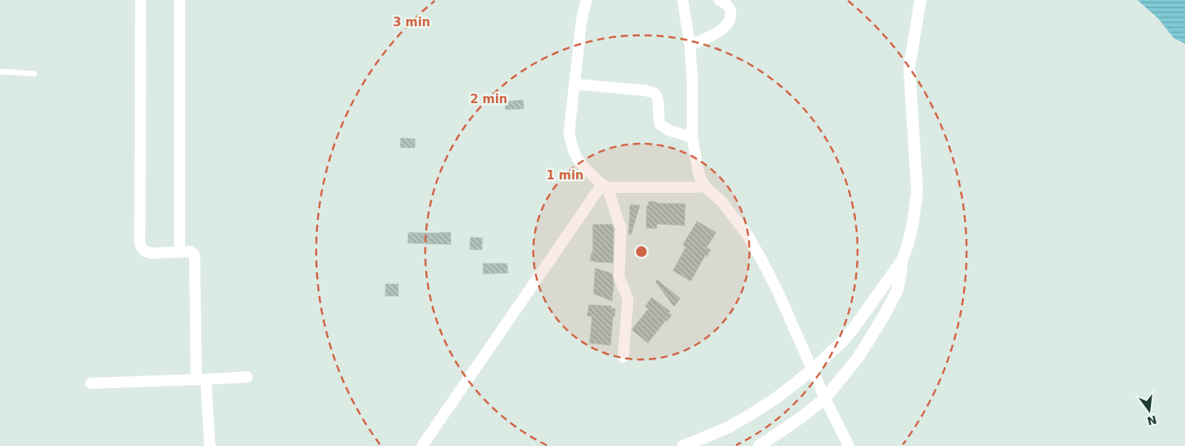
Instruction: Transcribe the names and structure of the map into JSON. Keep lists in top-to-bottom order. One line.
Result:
{"north":"bottom","rings":["3 min","2 min","1 min"]}
